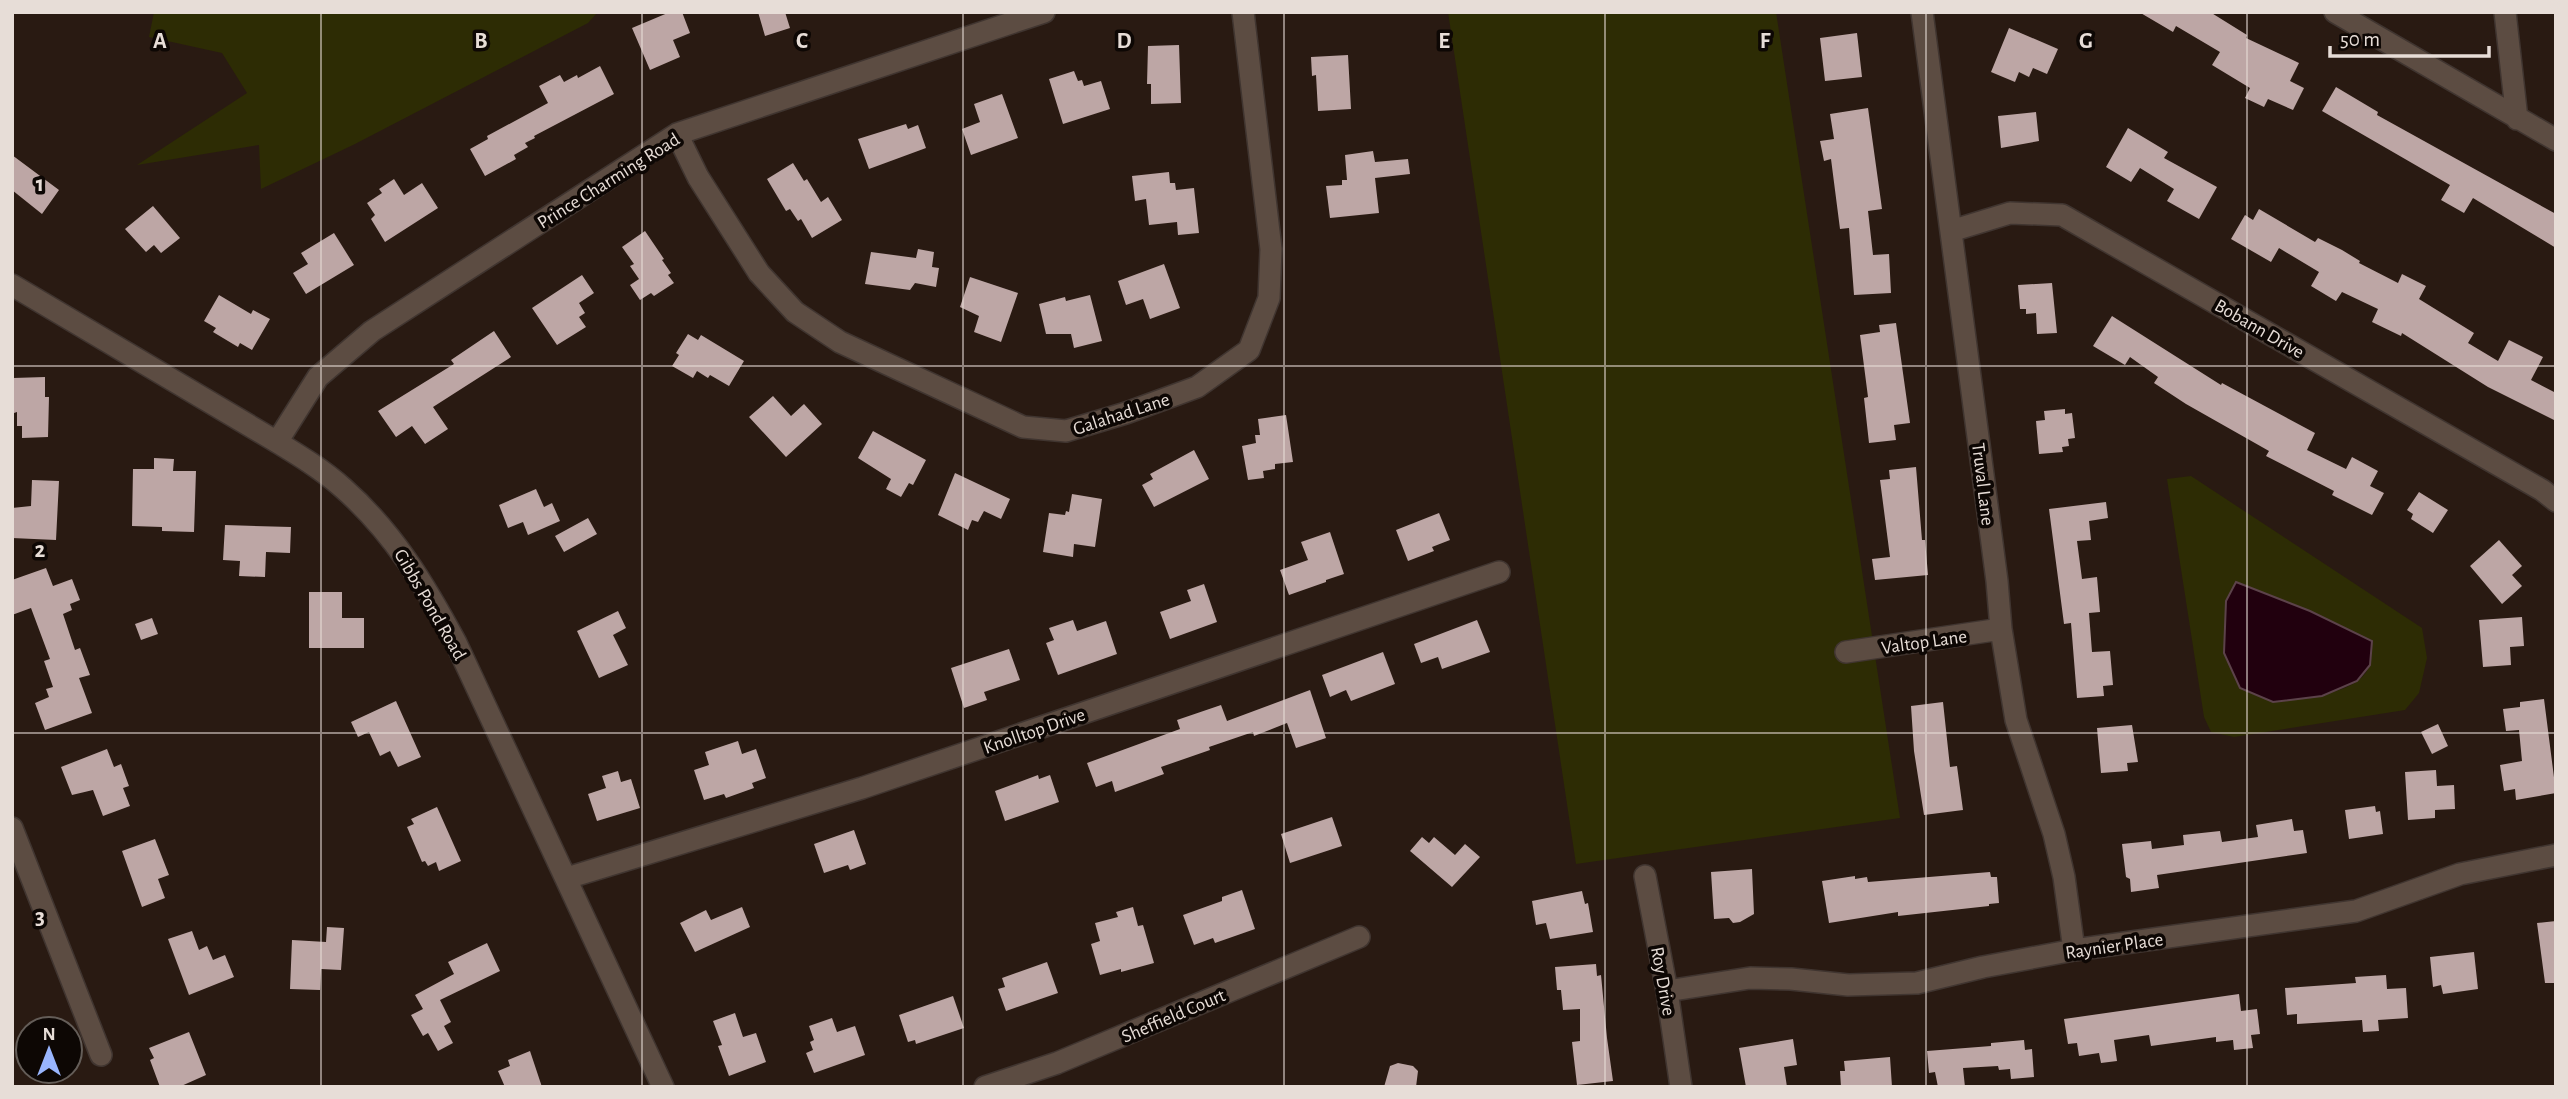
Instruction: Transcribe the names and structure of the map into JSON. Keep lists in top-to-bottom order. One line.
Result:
{"streets":{"street":["Prince Charming Road","Bobann Drive","Galahad Lane","Truval Lane","Gibbs Pond Road","Valtop Lane","Knolltop Drive","Raynier Place","Roy Drive","Sheffield Court"]},"crossings":[["Prince Charming Road","Galahad Lane"],["Prince Charming Road","Gibbs Pond Road"],["Bobann Drive","Truval Lane"],["Truval Lane","Valtop Lane"],["Truval Lane","Raynier Place"],["Gibbs Pond Road","Knolltop Drive"],["Raynier Place","Roy Drive"]],"scale_bar":"50 m","north":"top","grid":{"columns":["A","B","C","D","E","F","G"],"rows":["1","2","3"]}}
